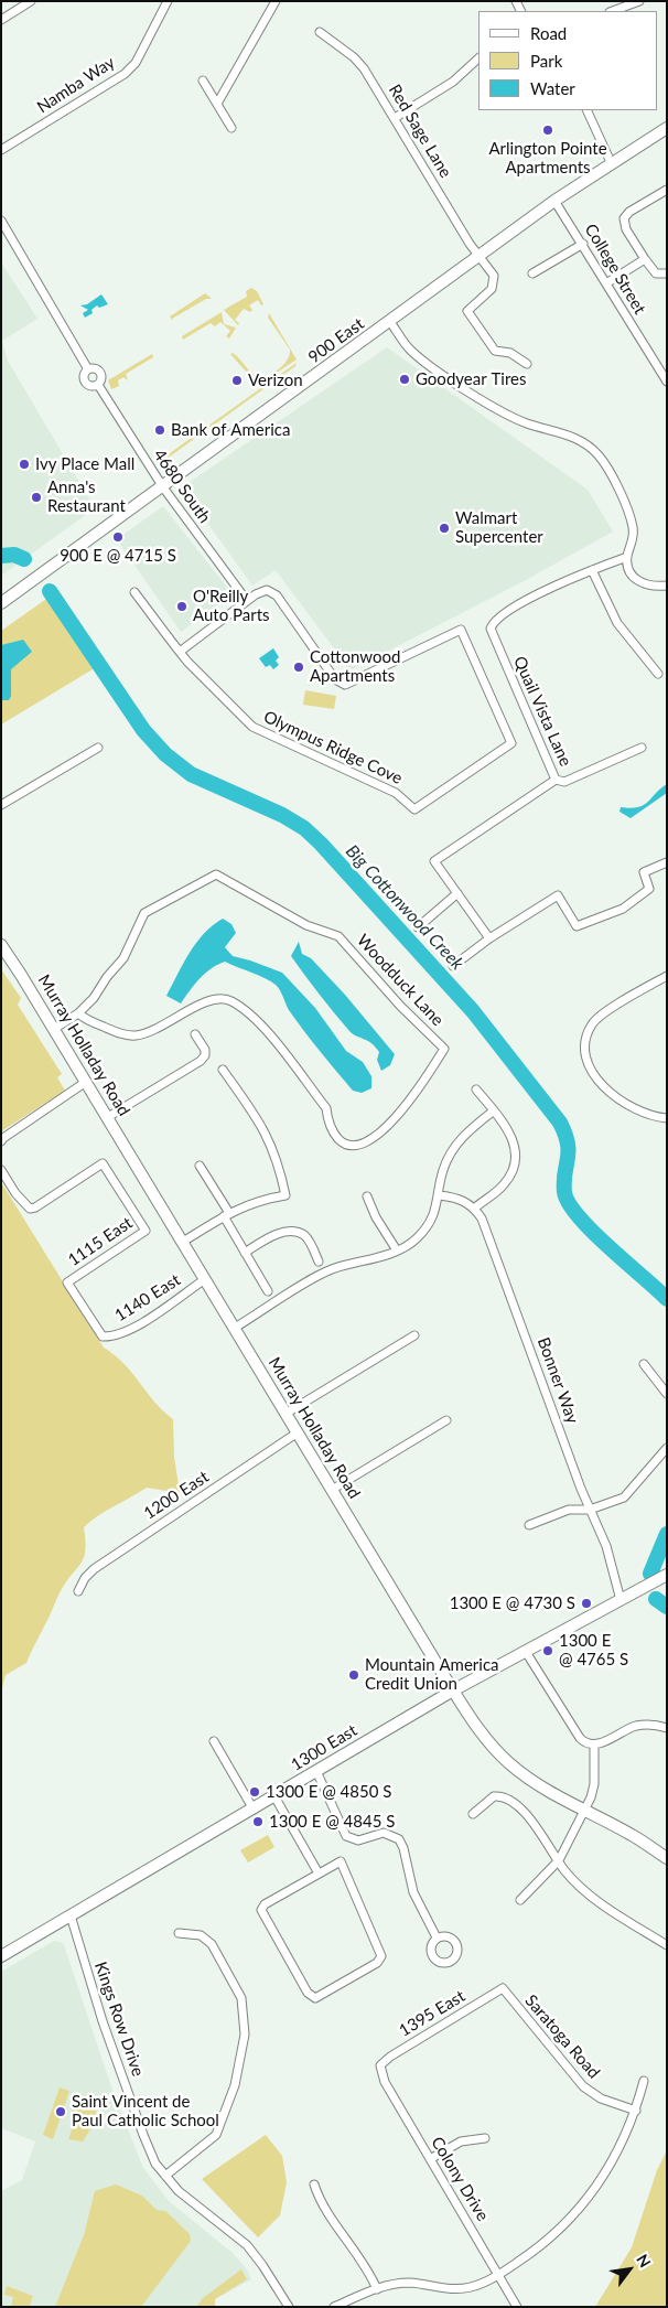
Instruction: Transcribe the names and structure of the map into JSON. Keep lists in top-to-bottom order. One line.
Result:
{"streets":{"main road":["900 East","Murray Holladay Road","1300 East"],"street":["Namba Way","Red Sage Lane","College Street","4680 South","Quail Vista Lane","Olympus Ridge Cove","Woodduck Lane","1115 East","1140 East","Bonner Way","1200 East","1395 East","Kings Row Drive","Saratoga Road","Colony Drive"]},"crossings":[["Red Sage Lane","900 East"],["College Street","900 East"],["900 East","4680 South"],["4680 South","Olympus Ridge Cove"],["Murray Holladay Road","1140 East"],["Murray Holladay Road","1200 East"],["Murray Holladay Road","1300 East"],["1115 East","1140 East"],["Bonner Way","1300 East"],["1300 East","Kings Row Drive"],["1395 East","Saratoga Road"],["1395 East","Colony Drive"]],"water":["Big Cottonwood Creek"],"places":["Arlington Pointe Apartments","Goodyear Tires","Verizon","Bank of America","Ivy Place Mall","Anna's Restaurant","Walmart Supercenter","900 E @ 4715 S","O'Reilly Auto Parts","Cottonwood Apartments","1300 E @ 4730 S","1300 E @ 4765 S","Mountain America Credit Union","1300 E @ 4850 S","1300 E @ 4845 S","Saint Vincent de Paul Catholic School"],"legend":["Road","Park","Water"],"north":"top right"}
